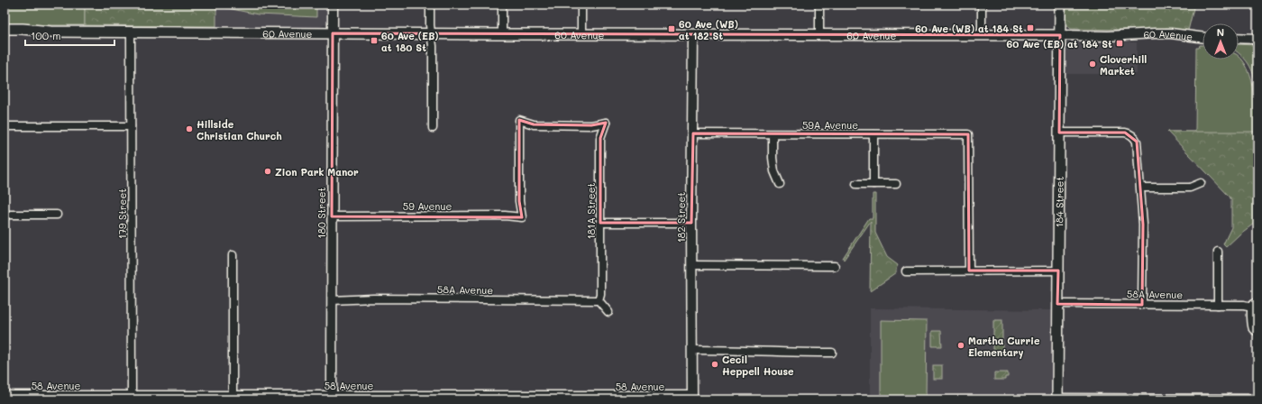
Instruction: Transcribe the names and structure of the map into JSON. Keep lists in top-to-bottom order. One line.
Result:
{"streets":{"main road":["60 Avenue","184 Street"],"street":["59A Avenue","59 Avenue","181A Street","180 Street","179 Street","182 Street","58A Avenue","58 Avenue"]},"crossings":[["60 Avenue","184 Street"],["60 Avenue","180 Street"],["60 Avenue","179 Street"],["60 Avenue","182 Street"],["59A Avenue","182 Street"],["184 Street","58A Avenue"],["59 Avenue","181A Street"],["59 Avenue","180 Street"],["181A Street","58A Avenue"],["180 Street","58A Avenue"],["180 Street","58 Avenue"],["179 Street","58 Avenue"],["182 Street","58 Avenue"]],"places":{"transit":["60 Ave (WB) at 184 St","60 Ave (WB) at 182 St","60 Ave (EB) at 180 St","60 Ave (EB) at 184 St"],"other":["Cloverhill Market","Hillside Christian Church","Zion Park Manor","Martha Currie Elementary","Cecil Heppell House"]},"scale_bar":"100 m","north":"top"}
